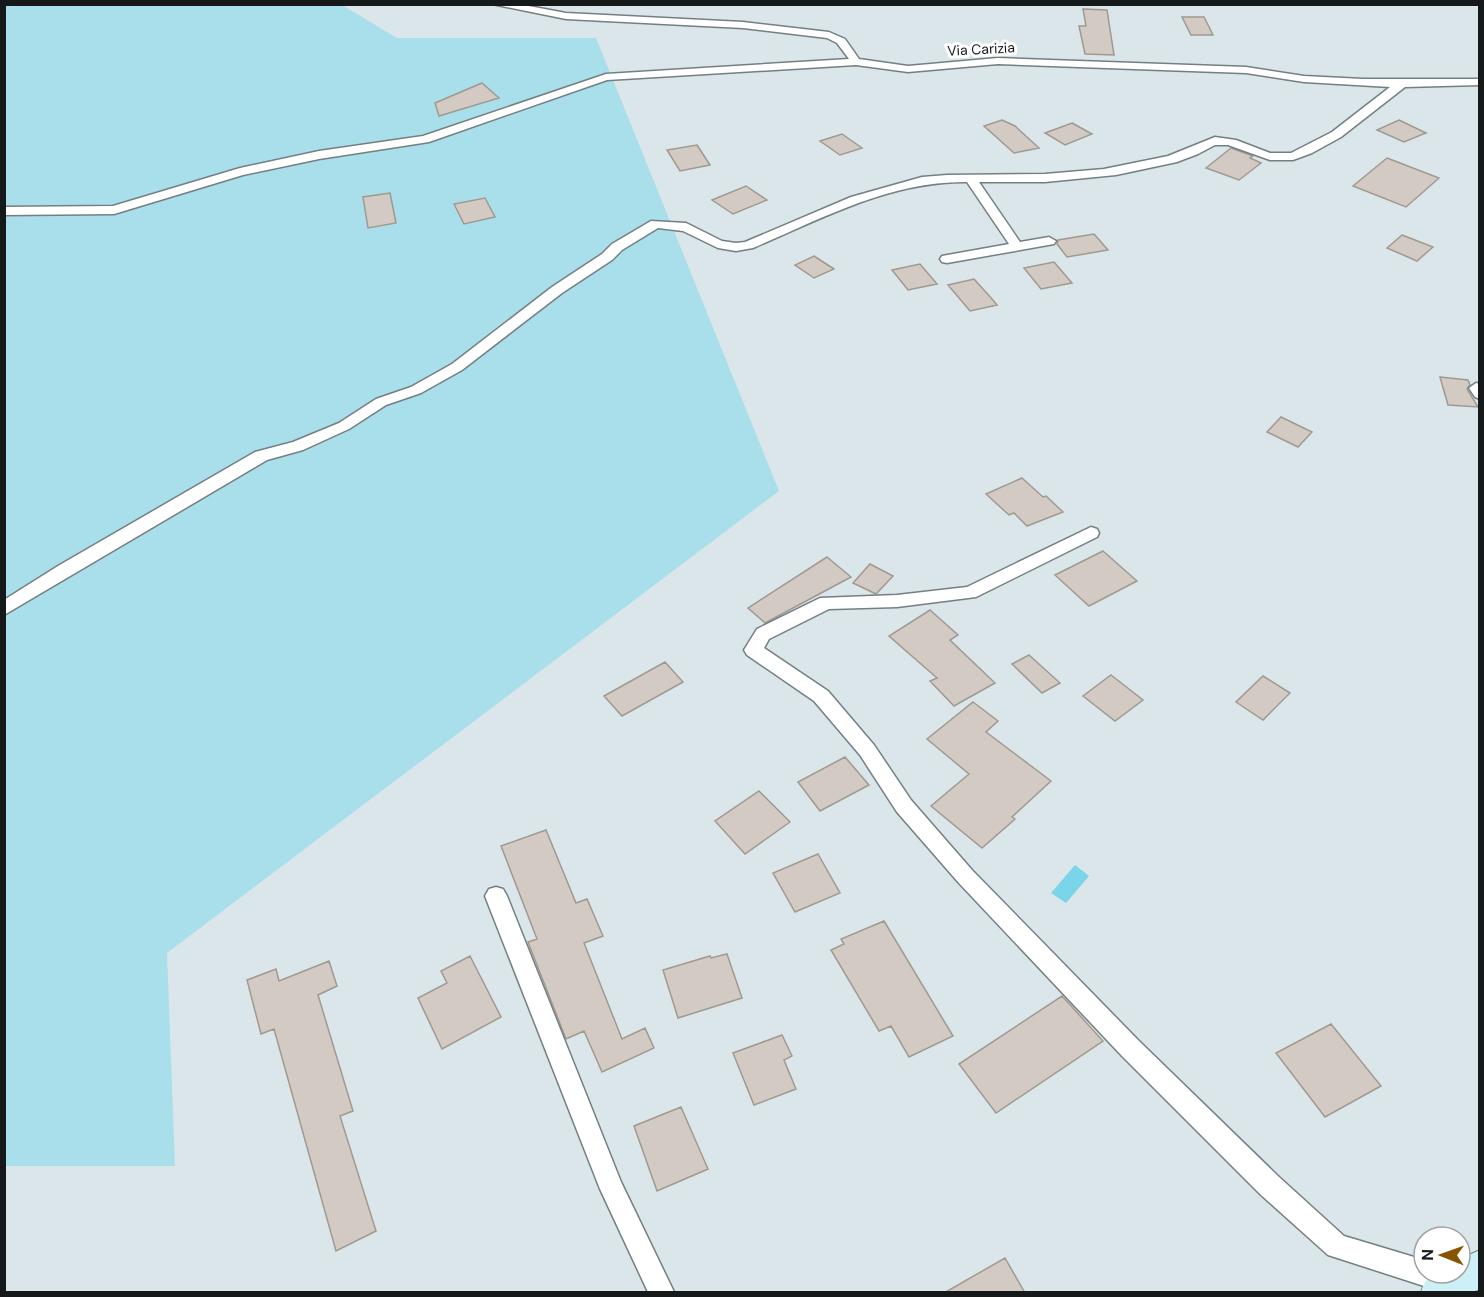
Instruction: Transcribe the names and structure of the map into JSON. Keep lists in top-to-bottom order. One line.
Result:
{"streets":{"street":["Via Carizia"]},"north":"left"}
